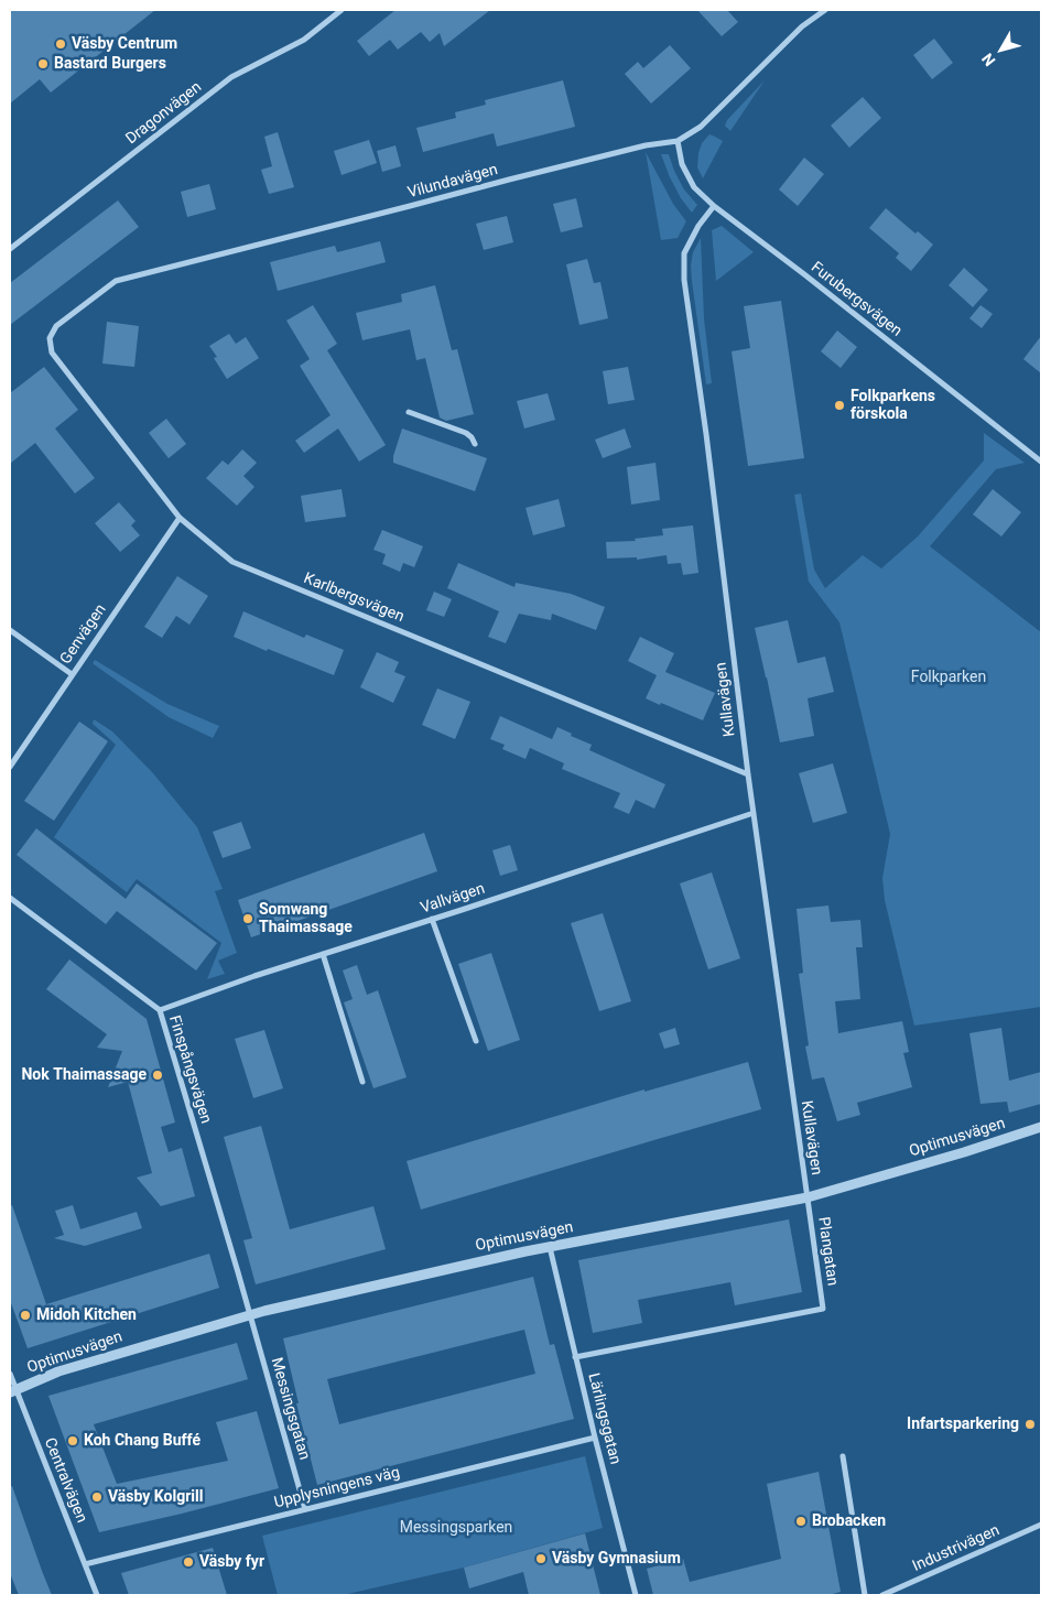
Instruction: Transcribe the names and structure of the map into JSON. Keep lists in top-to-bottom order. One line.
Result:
{"streets":{"street":["Dragonvägen","Vilundavägen","Furubergsvägen","Karlbergsvägen","Genvägen","Kullavägen","Vallvägen","Finspångsvägen","Optimusvägen","Plangatan","Messingsgatan","Lärlingsgatan","Centralvägen","Upplysningens väg","Industrivägen"]},"crossings":[["Vilundavägen","Furubergsvägen"],["Vilundavägen","Karlbergsvägen"],["Furubergsvägen","Kullavägen"],["Karlbergsvägen","Genvägen"],["Karlbergsvägen","Kullavägen"],["Kullavägen","Vallvägen"],["Kullavägen","Optimusvägen"],["Kullavägen","Plangatan"],["Vallvägen","Finspångsvägen"],["Finspångsvägen","Optimusvägen"],["Finspångsvägen","Messingsgatan"],["Optimusvägen","Plangatan"],["Optimusvägen","Messingsgatan"],["Optimusvägen","Lärlingsgatan"],["Optimusvägen","Centralvägen"],["Plangatan","Lärlingsgatan"],["Messingsgatan","Upplysningens väg"],["Lärlingsgatan","Upplysningens väg"],["Centralvägen","Upplysningens väg"]],"parks":["Folkparken","Messingsparken"],"places":["Väsby Centrum","Bastard Burgers","Folkparkens förskola","Somwang Thaimassage","Nok Thaimassage","Midoh Kitchen","Infartsparkering","Koh Chang Buffé","Väsby Kolgrill","Brobacken","Väsby Gymnasium","Väsby fyr"],"north":"bottom left"}
